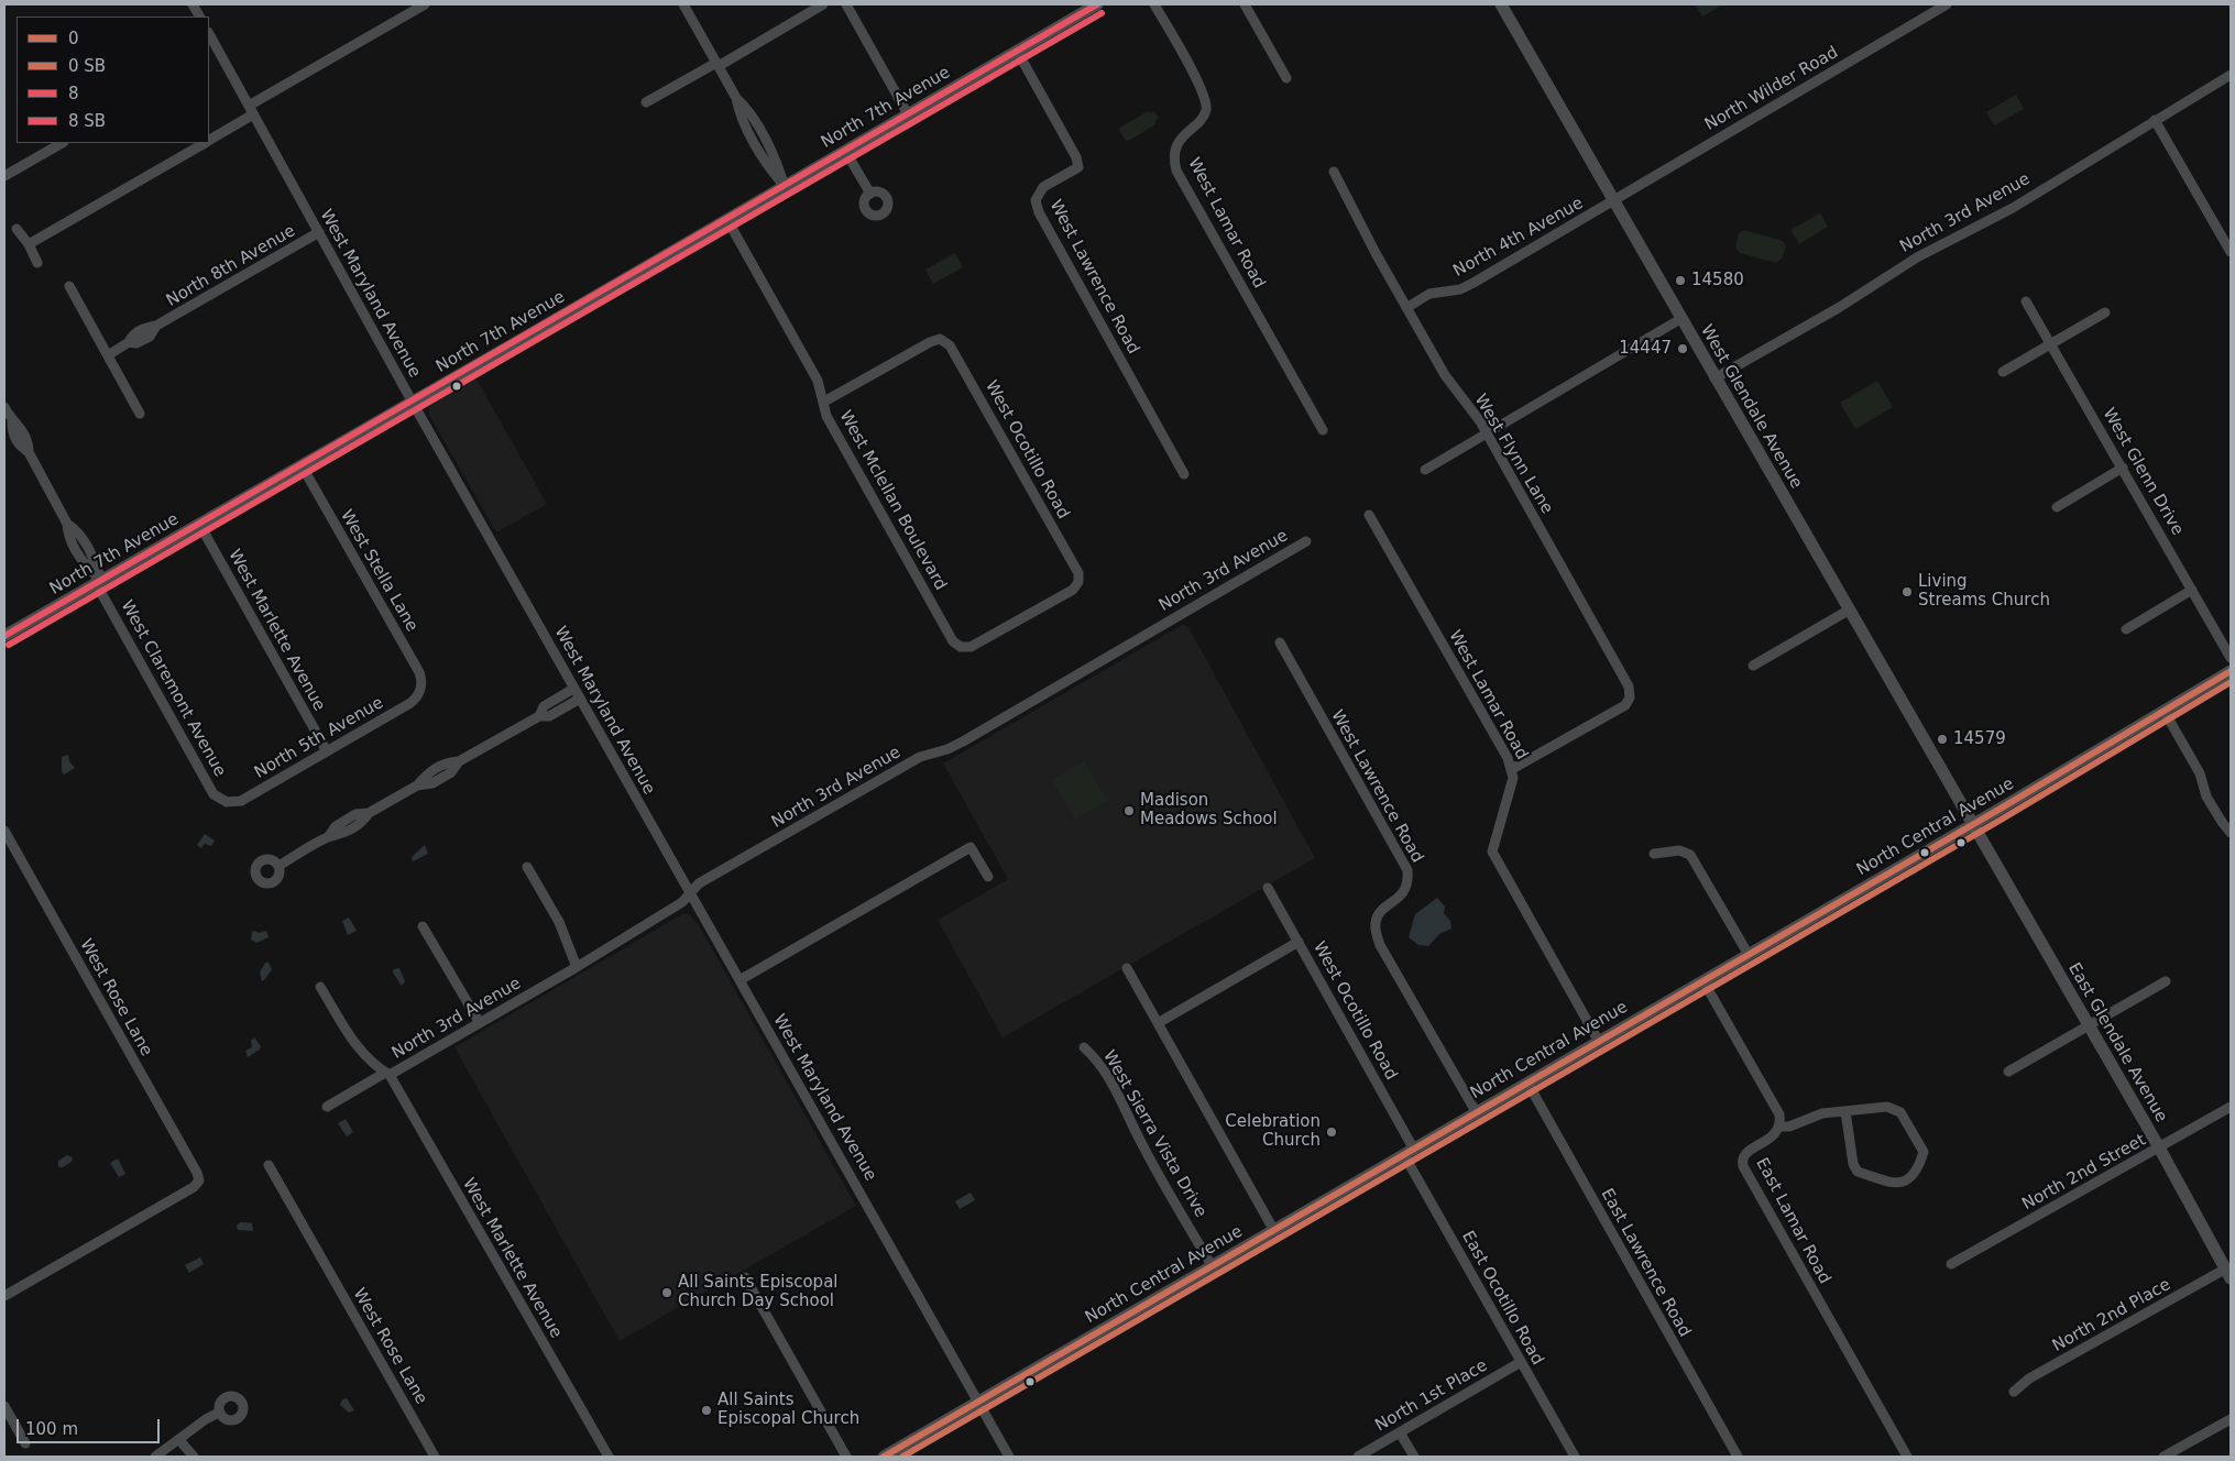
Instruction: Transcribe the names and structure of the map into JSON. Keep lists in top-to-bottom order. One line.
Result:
{"streets":{"main road":["North 7th Avenue","West Glendale Avenue","North Central Avenue","East Glendale Avenue"],"street":["North Wilder Road","North 3rd Avenue","West Lamar Road","North 4th Avenue","North 8th Avenue","West Lawrence Road","West Maryland Avenue","West Ocotillo Road","West Flynn Lane","West Glenn Drive","West Mclellan Boulevard","West Stella Lane","West Marlette Avenue","West Claremont Avenue","North 5th Avenue","West Rose Lane","West Sierra Vista Drive","North 2nd Street","East Lamar Road","East Lawrence Road","East Ocotillo Road","North 2nd Place","North 1st Place"]},"crossings":[["North Wilder Road","North 4th Avenue"],["North Wilder Road","West Glendale Avenue"],["North 7th Avenue","West Lawrence Road"],["North 7th Avenue","West Maryland Avenue"],["North 7th Avenue","West Mclellan Boulevard"],["North 7th Avenue","West Stella Lane"],["North 7th Avenue","West Marlette Avenue"],["North 7th Avenue","West Claremont Avenue"],["North 3rd Avenue","West Maryland Avenue"],["North 3rd Avenue","West Glendale Avenue"],["North 3rd Avenue","West Marlette Avenue"],["West Lamar Road","West Flynn Lane"],["West Lamar Road","North Central Avenue"],["North 4th Avenue","West Glendale Avenue"],["North 4th Avenue","West Flynn Lane"],["North 8th Avenue","West Maryland Avenue"],["West Lawrence Road","North Central Avenue"],["West Maryland Avenue","North Central Avenue"],["West Glendale Avenue","North Central Avenue"],["West Glendale Avenue","East Glendale Avenue"],["West Ocotillo Road","West Mclellan Boulevard"],["West Ocotillo Road","North Central Avenue"],["West Ocotillo Road","East Ocotillo Road"],["West Stella Lane","North 5th Avenue"],["West Marlette Avenue","North 5th Avenue"],["West Claremont Avenue","North 5th Avenue"],["North Central Avenue","East Glendale Avenue"],["North Central Avenue","West Sierra Vista Drive"],["North Central Avenue","East Lawrence Road"],["North Central Avenue","East Ocotillo Road"],["East Glendale Avenue","North 2nd Street"],["East Glendale Avenue","North 2nd Place"],["East Ocotillo Road","North 1st Place"]],"places":["14580","14447","Living Streams Church","14579","Madison Meadows School","Celebration Church","All Saints Episcopal Church Day School","All Saints Episcopal Church"],"lines":["transit line 8","transit line 0"],"legend":["0","0 SB","8","8 SB"],"scale_bar":"100 m"}
